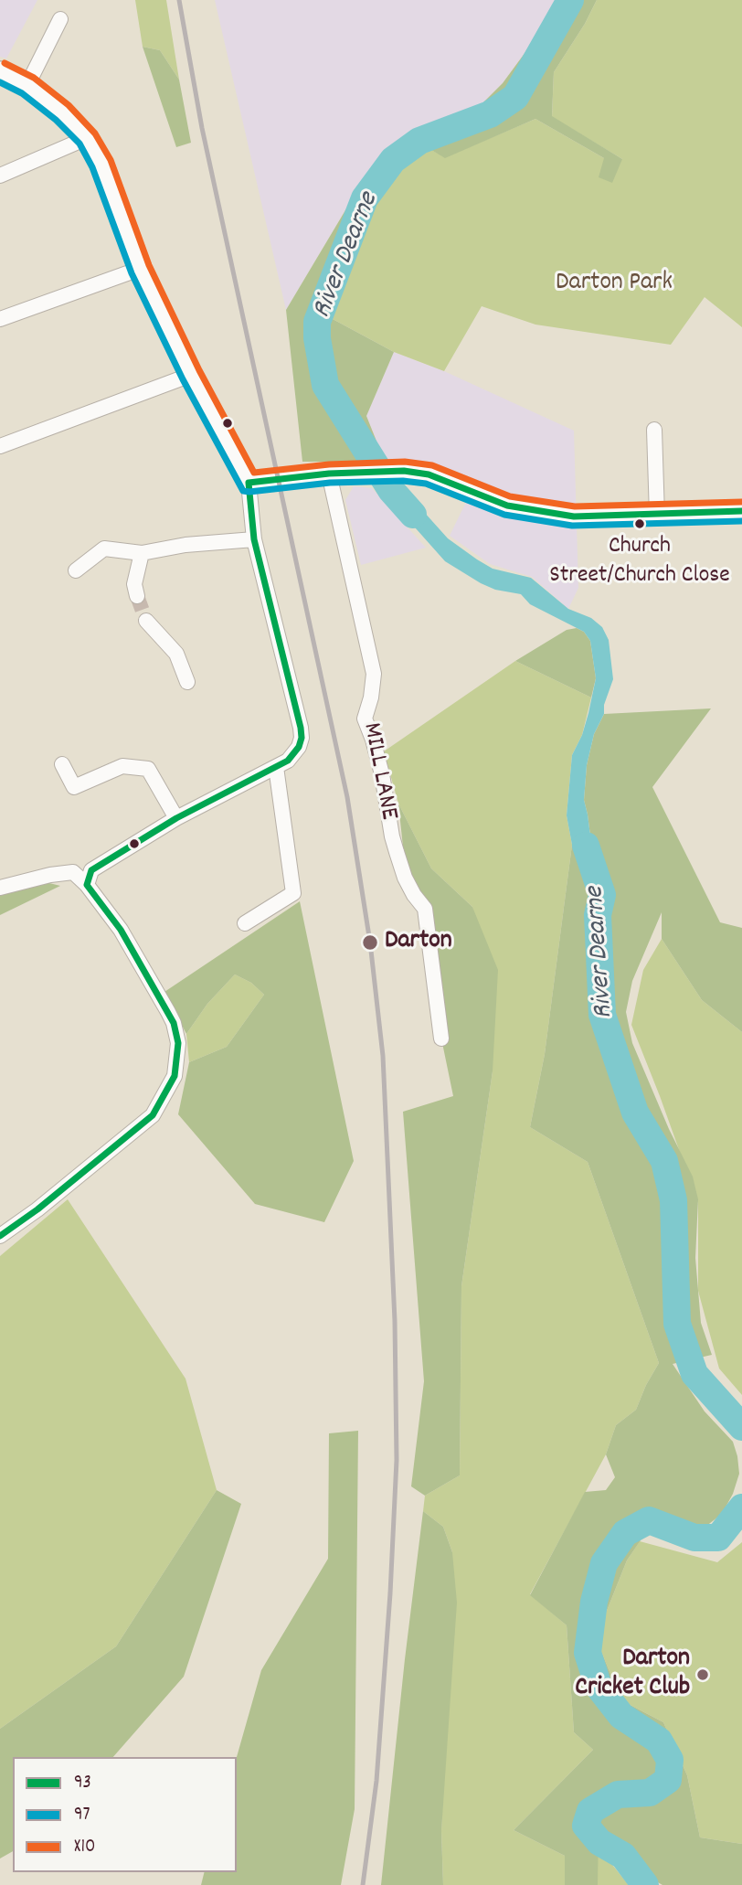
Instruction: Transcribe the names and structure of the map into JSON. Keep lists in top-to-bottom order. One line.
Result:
{"streets":{"street":["MILL LANE"]},"water":["River Dearne"],"parks":["Darton Park"],"places":["Church Street/Church Close","Darton","Darton Cricket Club"],"lines":["transit line X10","transit line 97","transit line 93"],"legend":["93","97","X10"]}
